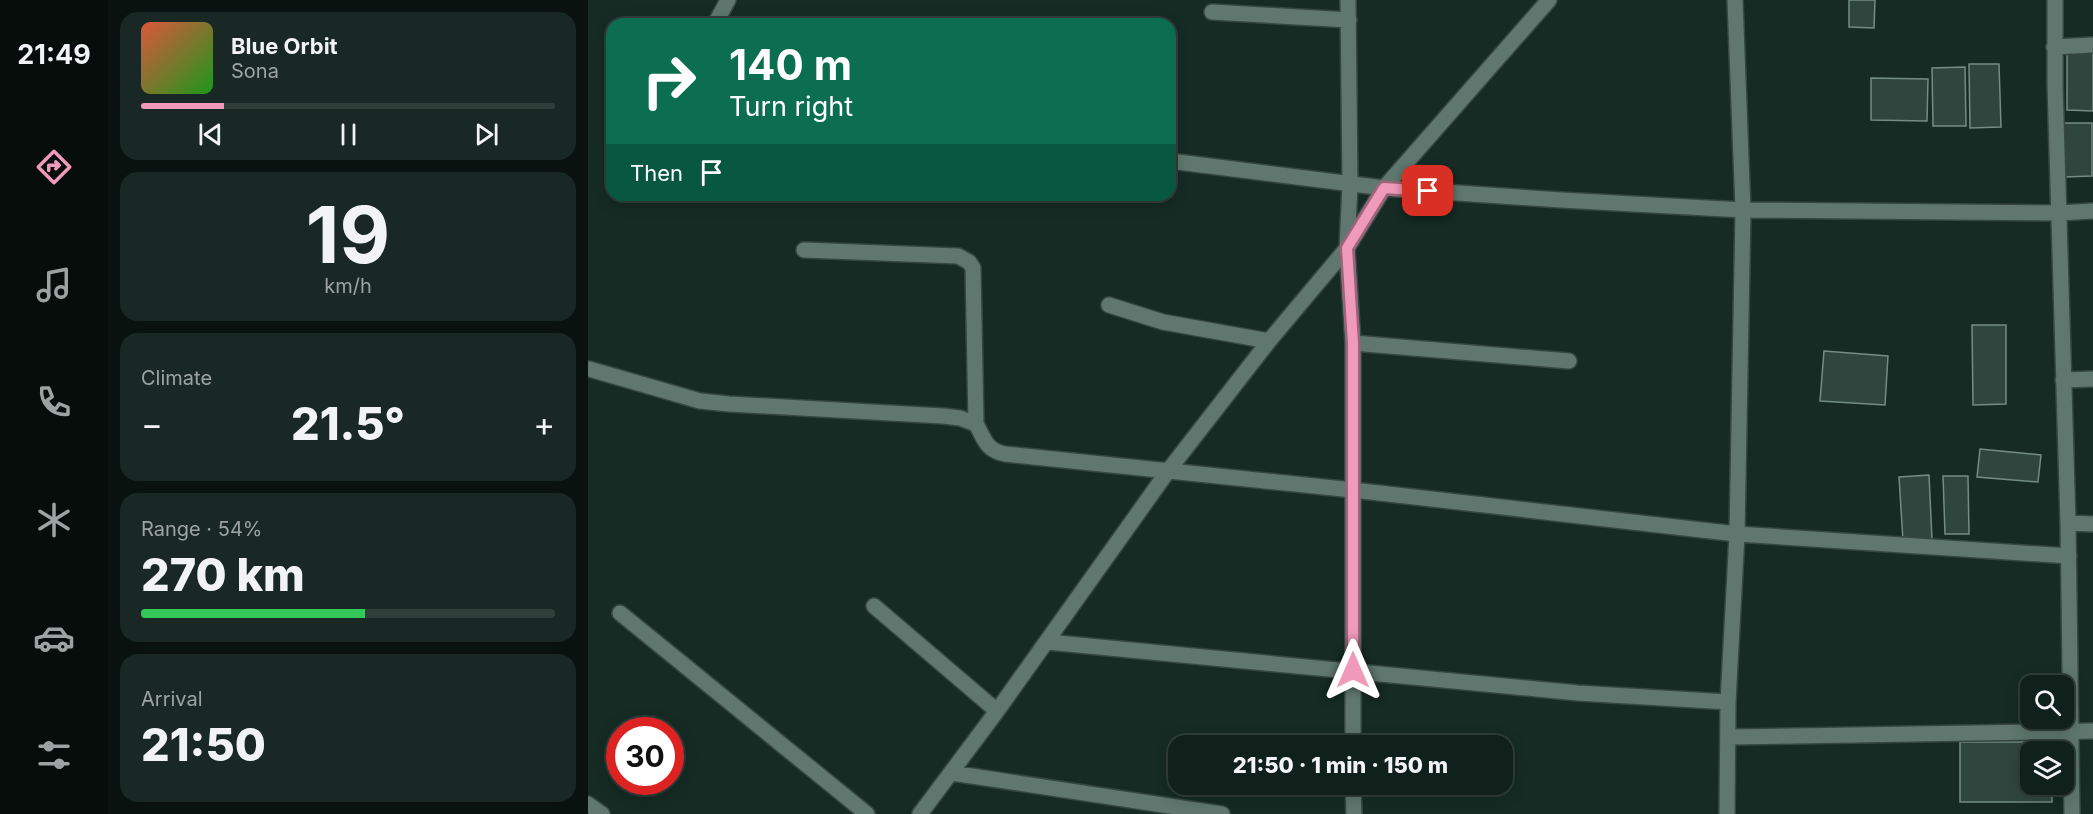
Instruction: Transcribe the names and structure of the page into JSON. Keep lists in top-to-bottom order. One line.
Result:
{"page":{"tabs":"21:49","turn":["140 m","Turn right"],"song":["Blue Orbit","Sona"],"then":"Then","tile":[["19","km/h"],"Climate",["Range · 54%","270 km"],["Arrival","21:50"]],"heat":["−","21.5°","+"],"limit":"30","trip":"21:50 · 1 min · 150 m"}}
